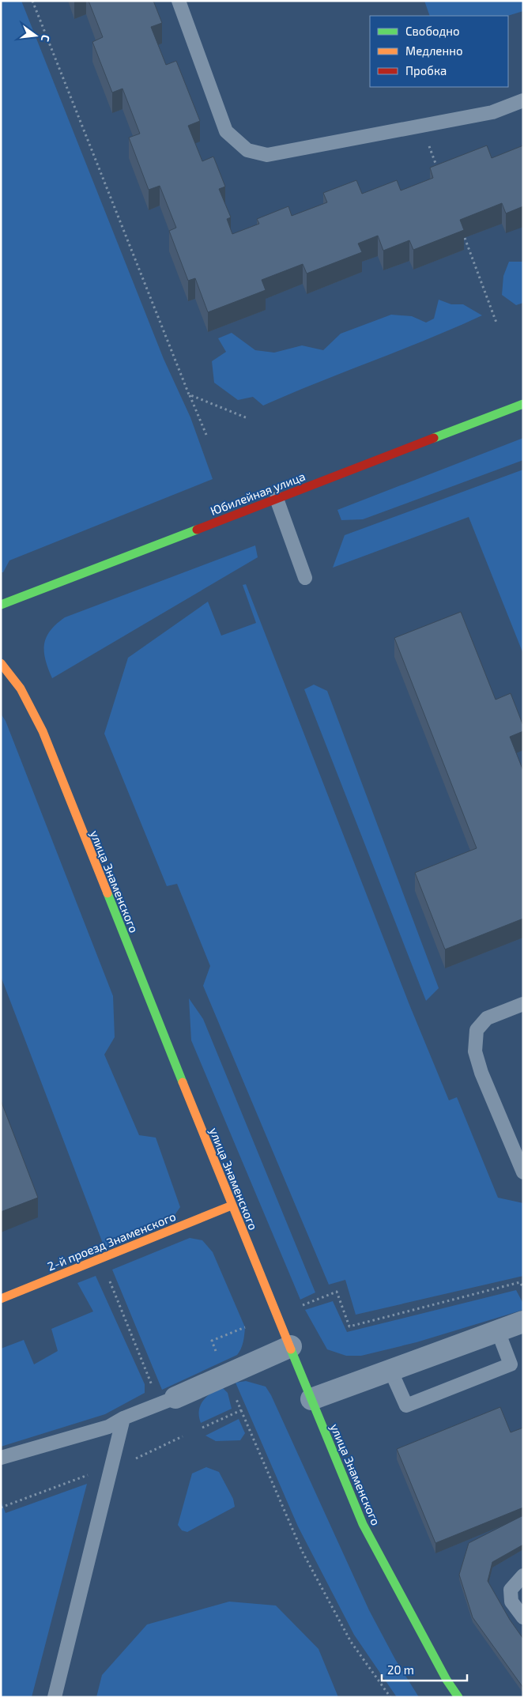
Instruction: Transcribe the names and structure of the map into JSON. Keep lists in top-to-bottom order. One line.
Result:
{"streets":{"main road":["Юбилейная улица","улица Знаменского","2-й проезд Знаменского"]},"crossings":[["улица Знаменского","2-й проезд Знаменского"]],"legend":["Свободно","Медленно","Пробка"],"scale_bar":"20 m","north":"right"}
